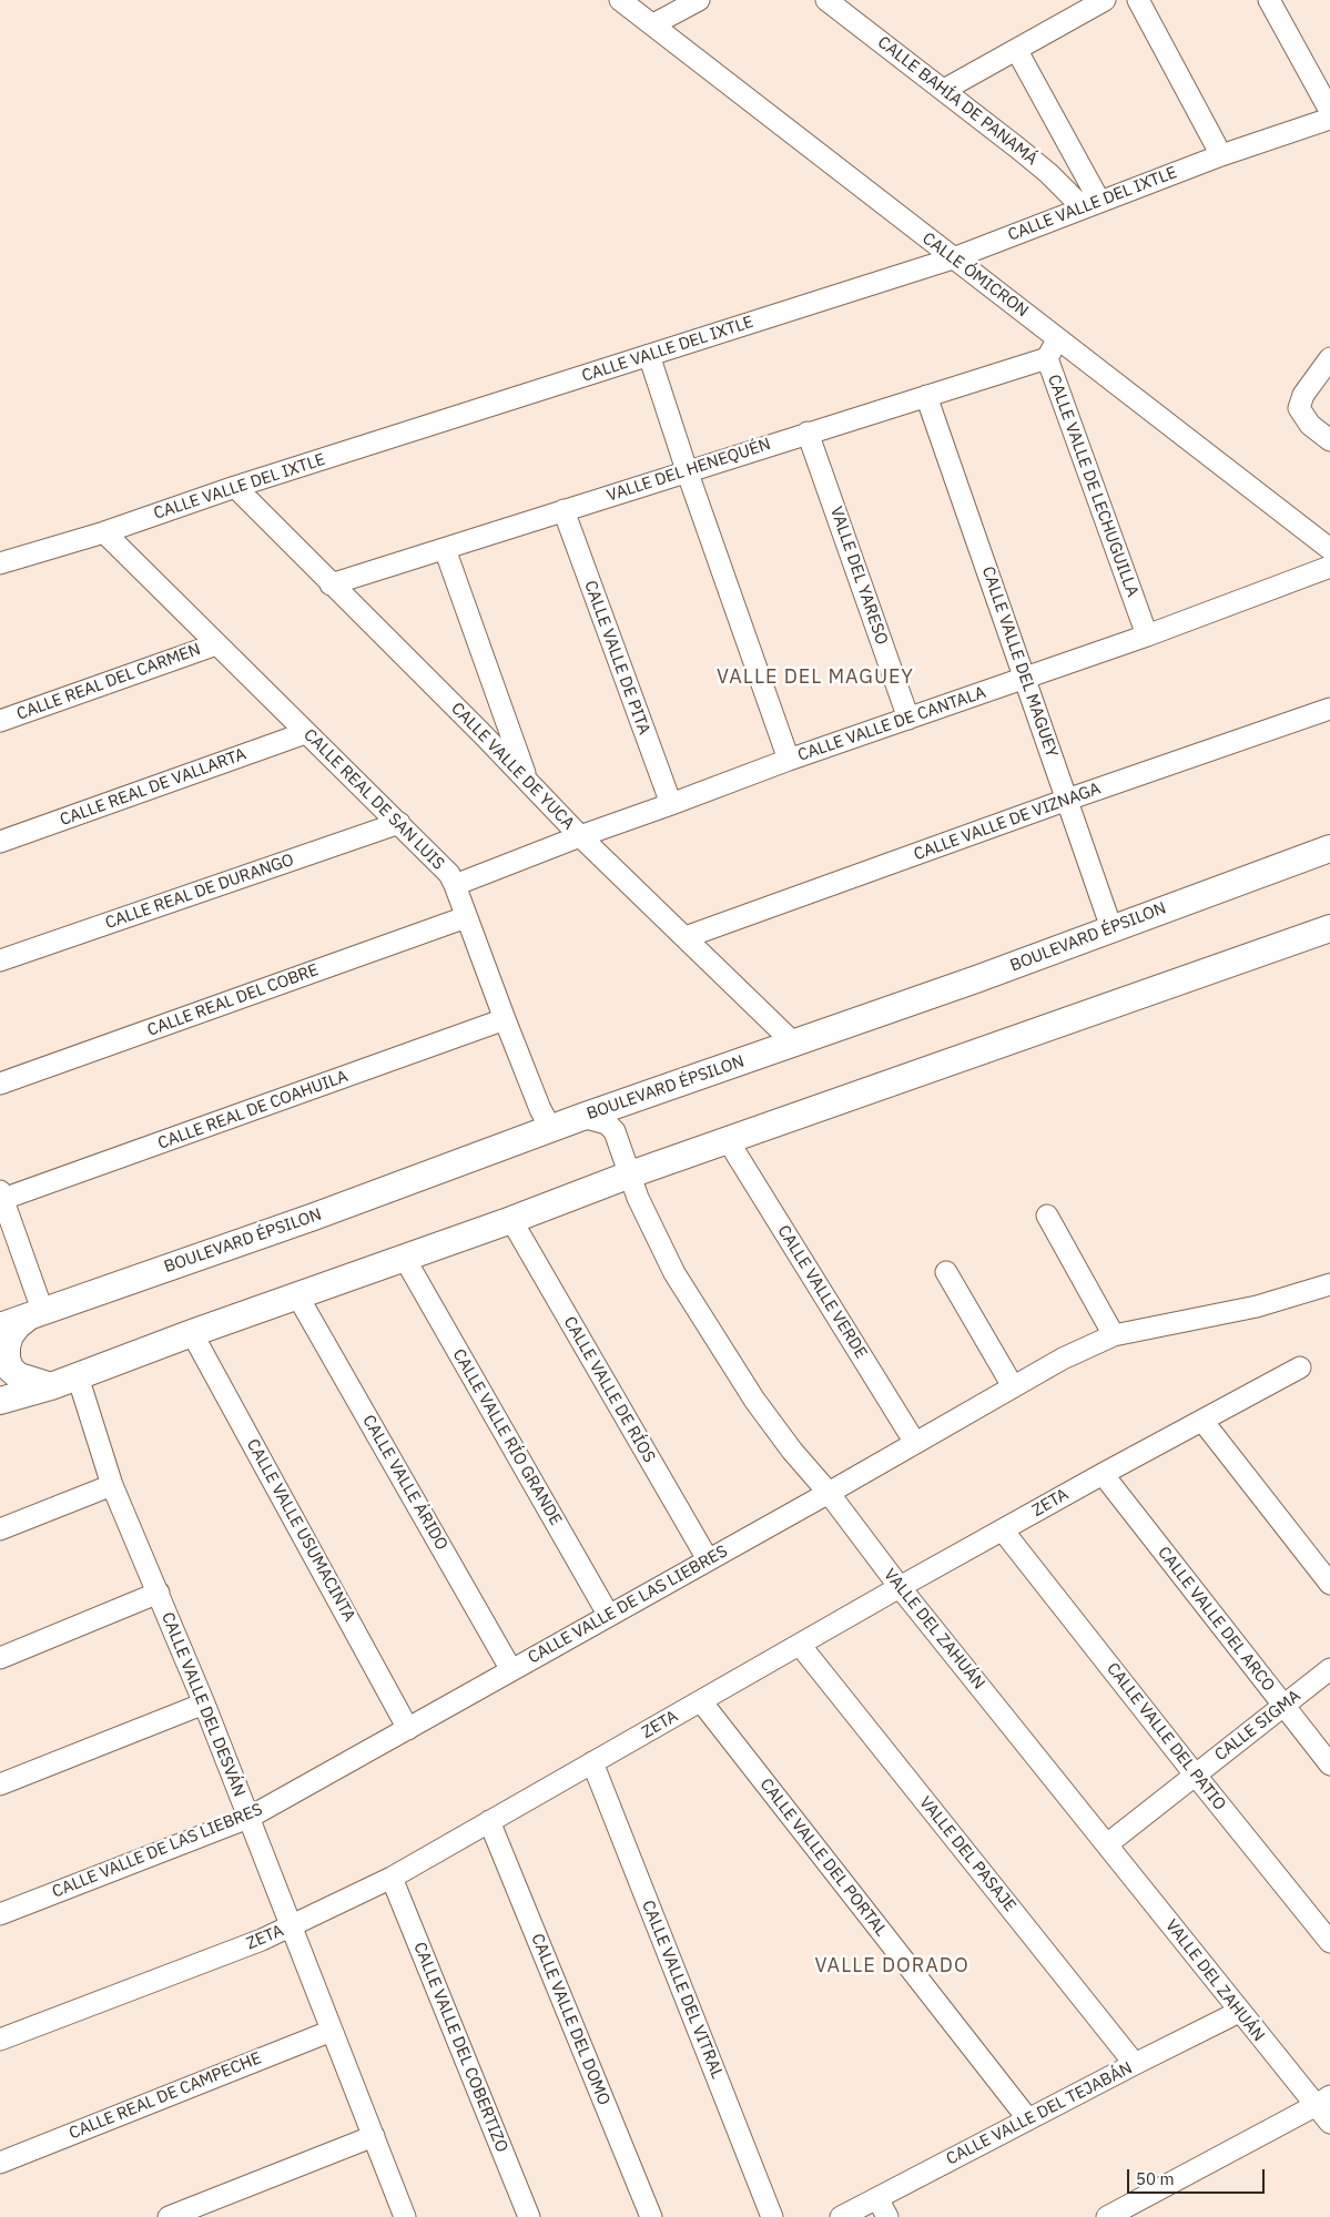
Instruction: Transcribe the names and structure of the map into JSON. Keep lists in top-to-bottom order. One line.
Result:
{"streets":{"street":["CALLE BAHÍA DE PANAMÁ","CALLE VALLE DEL IXTLE","CALLE ÓMICRON","VALLE DEL HENEQUÉN","CALLE VALLE DE LECHUGUILLA","VALLE DEL YARESO","CALLE VALLE DE PITA","CALLE VALLE DEL MAGUEY","CALLE REAL DEL CARMEN","CALLE VALLE DE CANTALA","CALLE VALLE DE YUCA","CALLE REAL DE VALLARTA","CALLE REAL DE SAN LUIS","CALLE VALLE DE VIZNAGA","CALLE REAL DE DURANGO","BOULEVARD ÉPSILON","CALLE REAL DEL COBRE","CALLE REAL DE COAHUILA","CALLE VALLE VERDE","CALLE VALLE DE RÍOS","CALLE VALLE RÍO GRANDE","CALLE VALLE ÁRIDO","ZETA","CALLE VALLE USUMACINTA","CALLE VALLE DE LAS LIEBRES","CALLE VALLE DEL ARCO","VALLE DEL ZAHUÁN","CALLE VALLE DEL DESVÁN","CALLE SIGMA","CALLE VALLE DEL PATIO","VALLE DEL PASAJE","CALLE VALLE DEL PORTAL","CALLE VALLE DEL VITRAL","CALLE VALLE DEL DOMO","CALLE VALLE DEL COBERTIZO","CALLE REAL DE CAMPECHE","CALLE VALLE DEL TEJABÁN"]},"crossings":[["CALLE BAHÍA DE PANAMÁ","CALLE VALLE DEL IXTLE"],["CALLE VALLE DEL IXTLE","CALLE ÓMICRON"],["CALLE VALLE DEL IXTLE","CALLE VALLE DE YUCA"],["CALLE VALLE DEL IXTLE","CALLE REAL DE SAN LUIS"],["CALLE ÓMICRON","CALLE VALLE DE LECHUGUILLA"],["VALLE DEL HENEQUÉN","CALLE VALLE DE LECHUGUILLA"],["VALLE DEL HENEQUÉN","VALLE DEL YARESO"],["VALLE DEL HENEQUÉN","CALLE VALLE DE PITA"],["VALLE DEL HENEQUÉN","CALLE VALLE DEL MAGUEY"],["VALLE DEL HENEQUÉN","CALLE VALLE DE YUCA"],["CALLE VALLE DE LECHUGUILLA","CALLE VALLE DE CANTALA"],["VALLE DEL YARESO","CALLE VALLE DE CANTALA"],["CALLE VALLE DE PITA","CALLE VALLE DE CANTALA"],["CALLE VALLE DEL MAGUEY","CALLE VALLE DE CANTALA"],["CALLE VALLE DEL MAGUEY","CALLE VALLE DE VIZNAGA"],["CALLE VALLE DEL MAGUEY","BOULEVARD ÉPSILON"],["CALLE REAL DEL CARMEN","CALLE REAL DE SAN LUIS"],["CALLE VALLE DE CANTALA","CALLE VALLE DE YUCA"],["CALLE VALLE DE CANTALA","CALLE REAL DE SAN LUIS"],["CALLE VALLE DE YUCA","CALLE VALLE DE VIZNAGA"],["CALLE VALLE DE YUCA","BOULEVARD ÉPSILON"],["CALLE REAL DE VALLARTA","CALLE REAL DE SAN LUIS"],["CALLE REAL DE SAN LUIS","CALLE REAL DE DURANGO"],["CALLE REAL DE SAN LUIS","BOULEVARD ÉPSILON"],["CALLE REAL DE SAN LUIS","CALLE REAL DEL COBRE"],["CALLE REAL DE SAN LUIS","CALLE REAL DE COAHUILA"],["BOULEVARD ÉPSILON","VALLE DEL ZAHUÁN"],["CALLE VALLE VERDE","CALLE VALLE DE LAS LIEBRES"],["CALLE VALLE DE RÍOS","CALLE VALLE DE LAS LIEBRES"],["CALLE VALLE RÍO GRANDE","CALLE VALLE DE LAS LIEBRES"],["CALLE VALLE ÁRIDO","CALLE VALLE DE LAS LIEBRES"],["ZETA","CALLE VALLE DEL ARCO"],["ZETA","VALLE DEL ZAHUÁN"],["ZETA","CALLE VALLE DEL DESVÁN"],["ZETA","CALLE VALLE DEL PATIO"],["ZETA","VALLE DEL PASAJE"],["ZETA","CALLE VALLE DEL PORTAL"],["ZETA","CALLE VALLE DEL VITRAL"],["ZETA","CALLE VALLE DEL DOMO"],["ZETA","CALLE VALLE DEL COBERTIZO"],["CALLE VALLE USUMACINTA","CALLE VALLE DE LAS LIEBRES"],["CALLE VALLE DE LAS LIEBRES","VALLE DEL ZAHUÁN"],["CALLE VALLE DE LAS LIEBRES","CALLE VALLE DEL DESVÁN"],["CALLE VALLE DEL ARCO","CALLE SIGMA"],["VALLE DEL ZAHUÁN","CALLE SIGMA"],["VALLE DEL ZAHUÁN","CALLE VALLE DEL TEJABÁN"],["CALLE VALLE DEL DESVÁN","CALLE REAL DE CAMPECHE"],["CALLE SIGMA","CALLE VALLE DEL PATIO"],["VALLE DEL PASAJE","CALLE VALLE DEL TEJABÁN"],["CALLE VALLE DEL PORTAL","CALLE VALLE DEL TEJABÁN"]],"districts":["VALLE DEL MAGUEY","VALLE DORADO"],"scale_bar":"50 m"}
